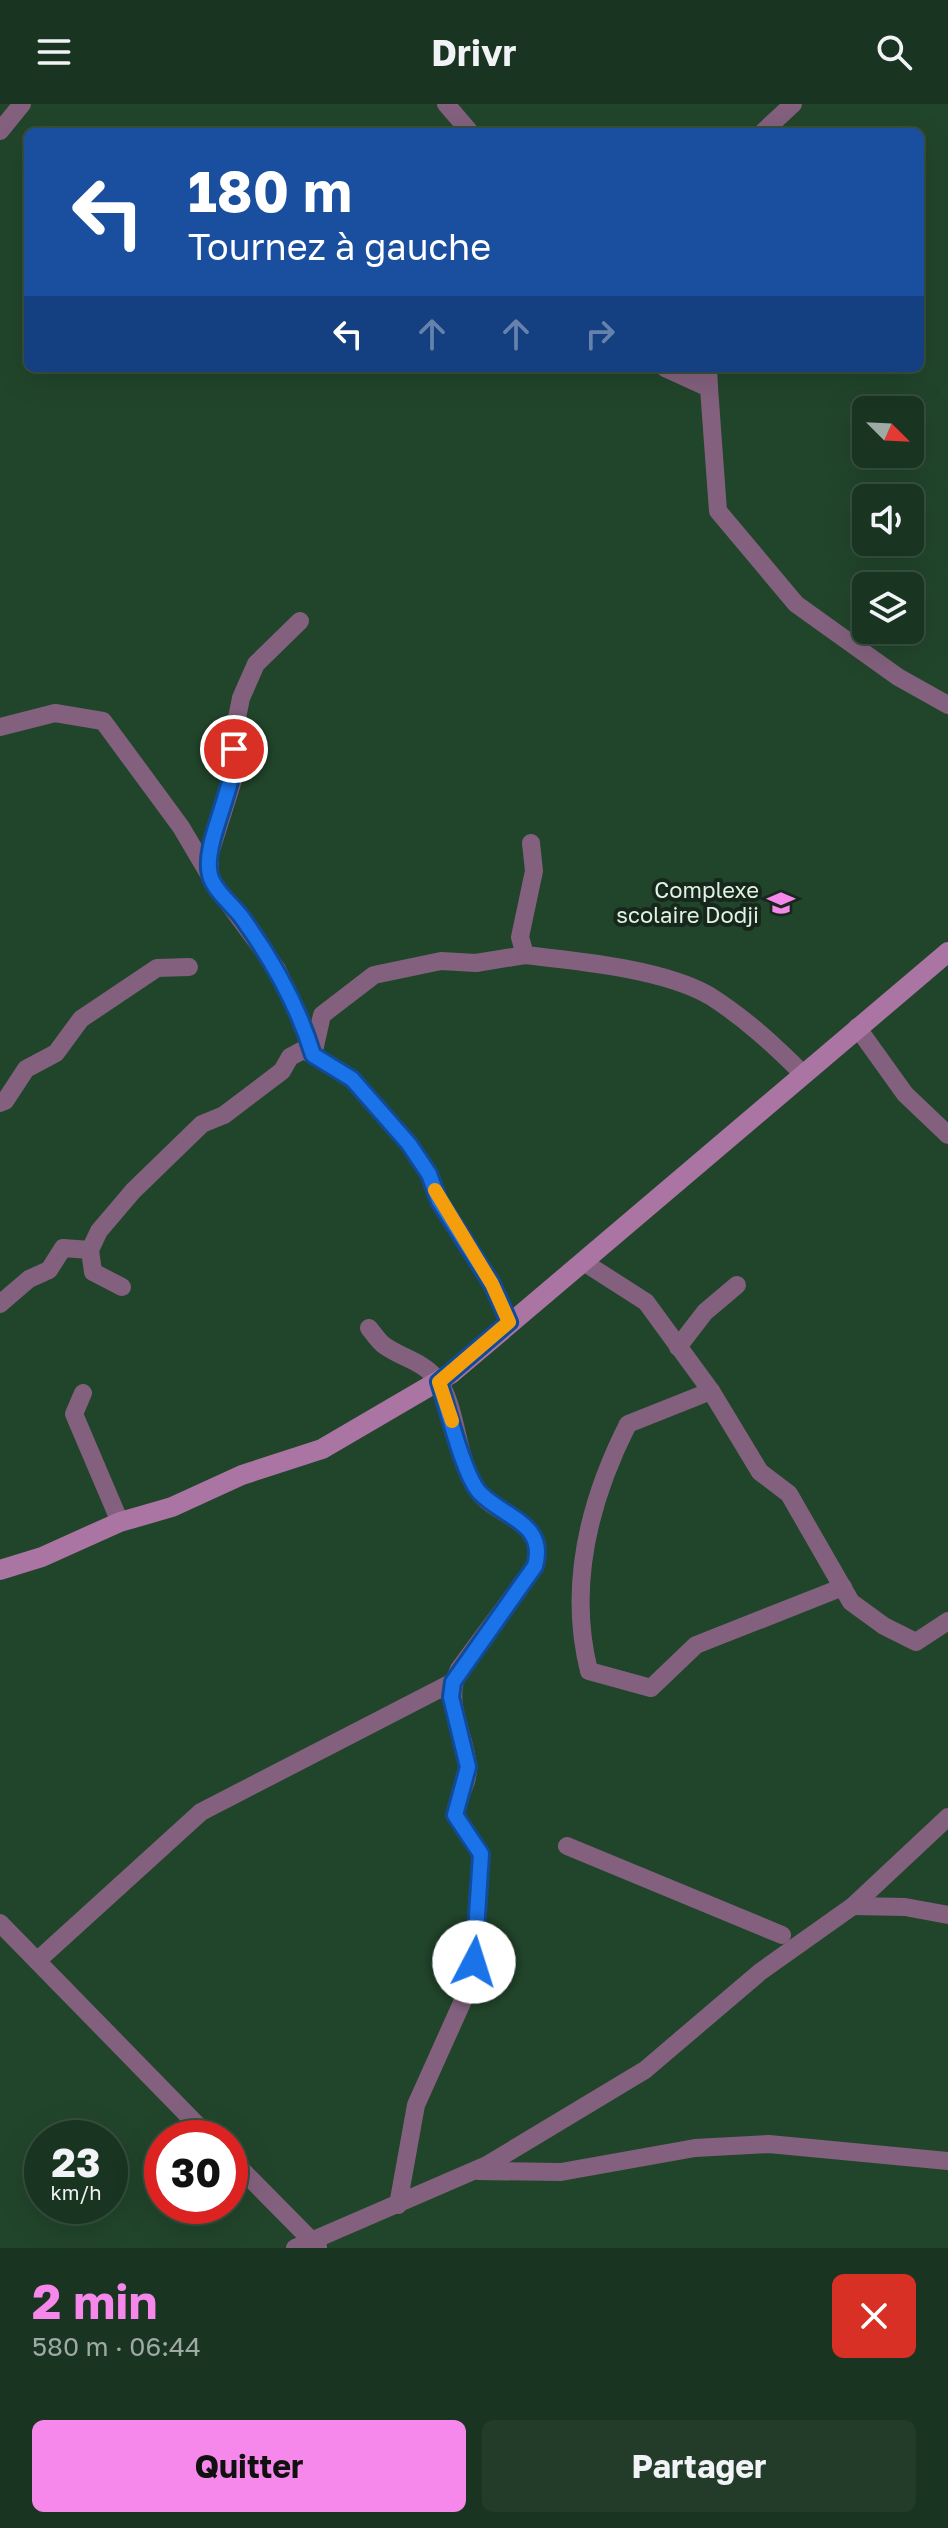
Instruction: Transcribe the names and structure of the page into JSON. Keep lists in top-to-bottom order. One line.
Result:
{"places":{"school or university":["Complexe scolaire Dodji"]},"north":"bottom right","page":{"header":"Drivr","turn":["180 m","Tournez à gauche"],"speed":"23 km/h","limit":"30","heading":["2 min","580 m · 06:44"],"buttons":["Quitter","Partager"]}}
